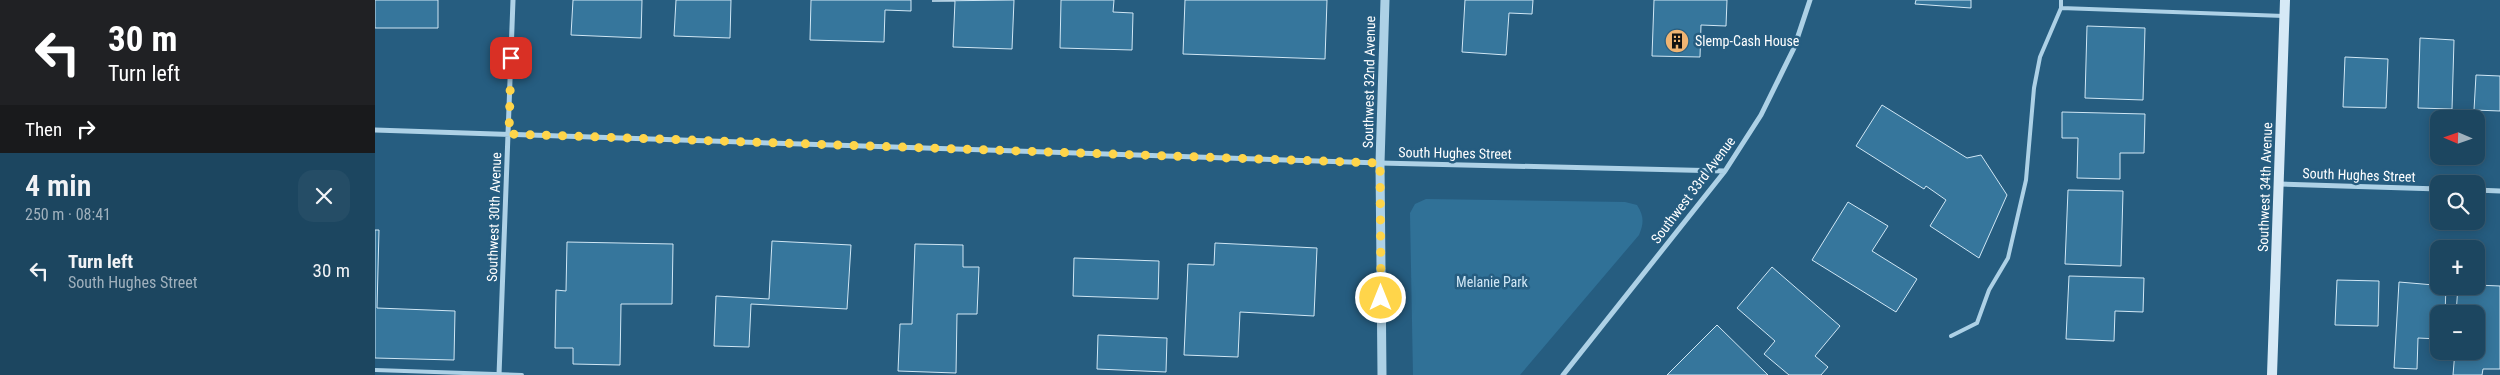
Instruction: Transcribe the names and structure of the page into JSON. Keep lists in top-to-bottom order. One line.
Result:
{"streets":{"main road":["Southwest 34th Avenue"],"street":["Southwest 32nd Avenue","South Hughes Street","Southwest 33rd Avenue","Southwest 30th Avenue"]},"crossings":[["Southwest 32nd Avenue","South Hughes Street"],["South Hughes Street","Southwest 34th Avenue"],["South Hughes Street","Southwest 33rd Avenue"],["South Hughes Street","Southwest 30th Avenue"]],"parks":["Melanie Park"],"places":{"building":["Slemp-Cash House"]},"north":"left","page":{"turn":["30 m","Turn left"],"then":"Then","map_buttons":["+","−"],"heading":["4 min","250 m · 08:41"],"list":[{"name":"Turn left","note":"South Hughes Street","value":"30 m"}]}}
